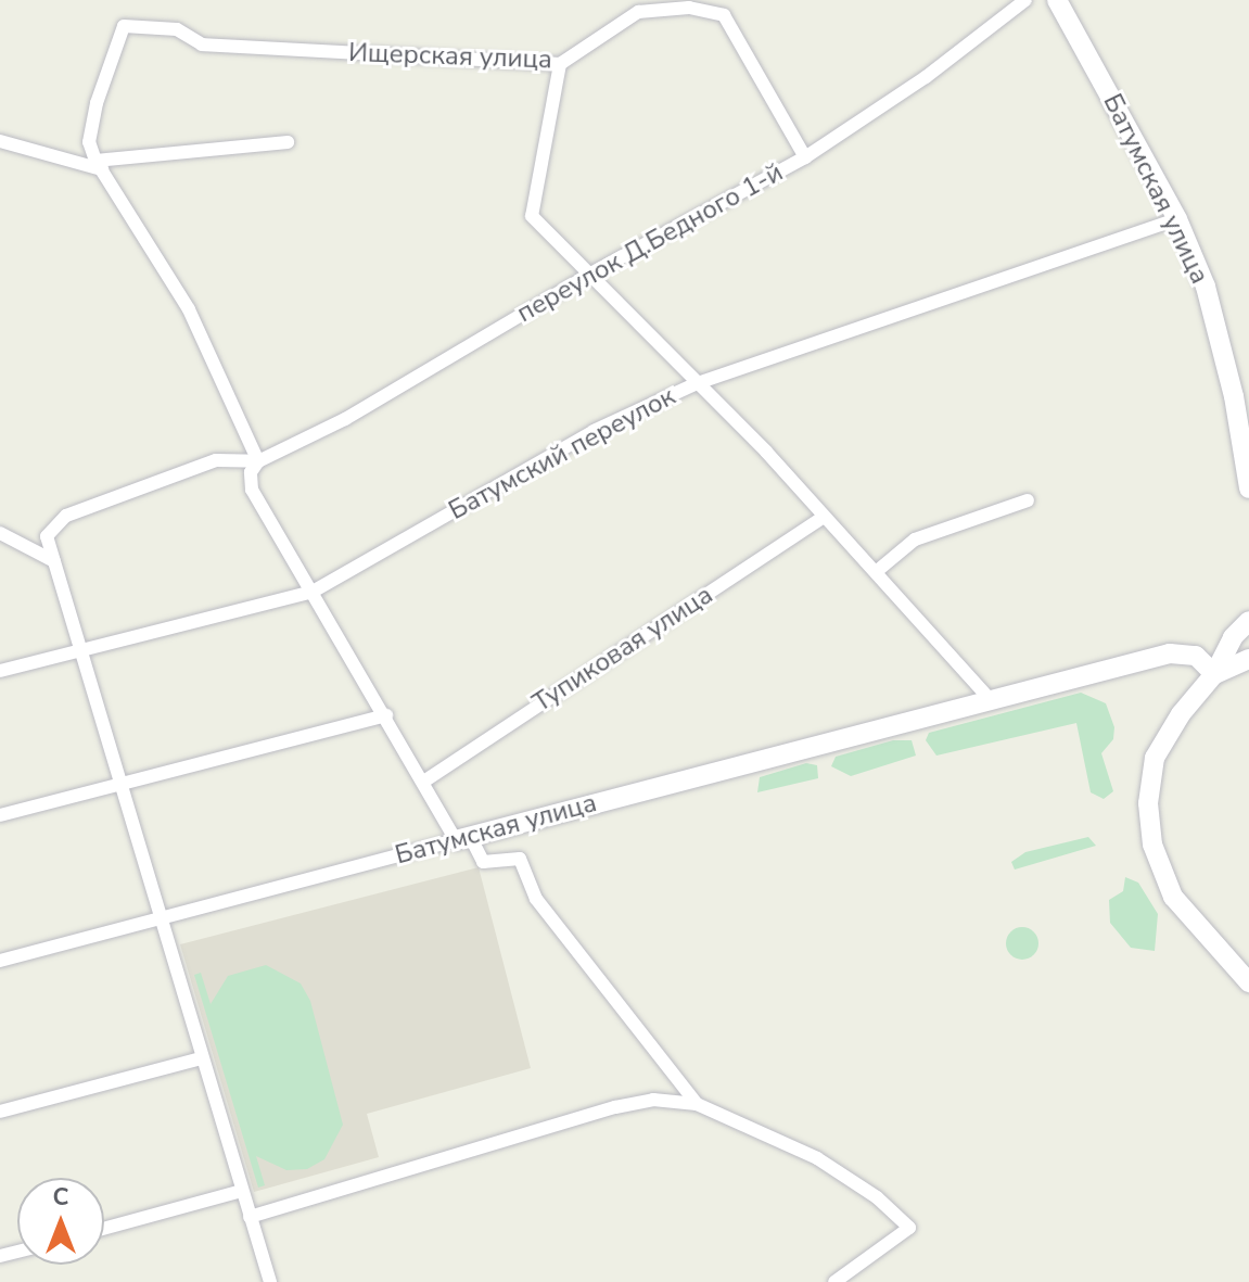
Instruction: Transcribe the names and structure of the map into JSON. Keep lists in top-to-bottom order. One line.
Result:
{"streets":{"street":["Ищерская улица","Батумская улица","переулок Д.Бедного 1-й","Батумский переулок","Тупиковая улица"]},"crossings":[["Ищерская улица","переулок Д.Бедного 1-й"],["Батумская улица","Батумский переулок"]],"north":"top"}
